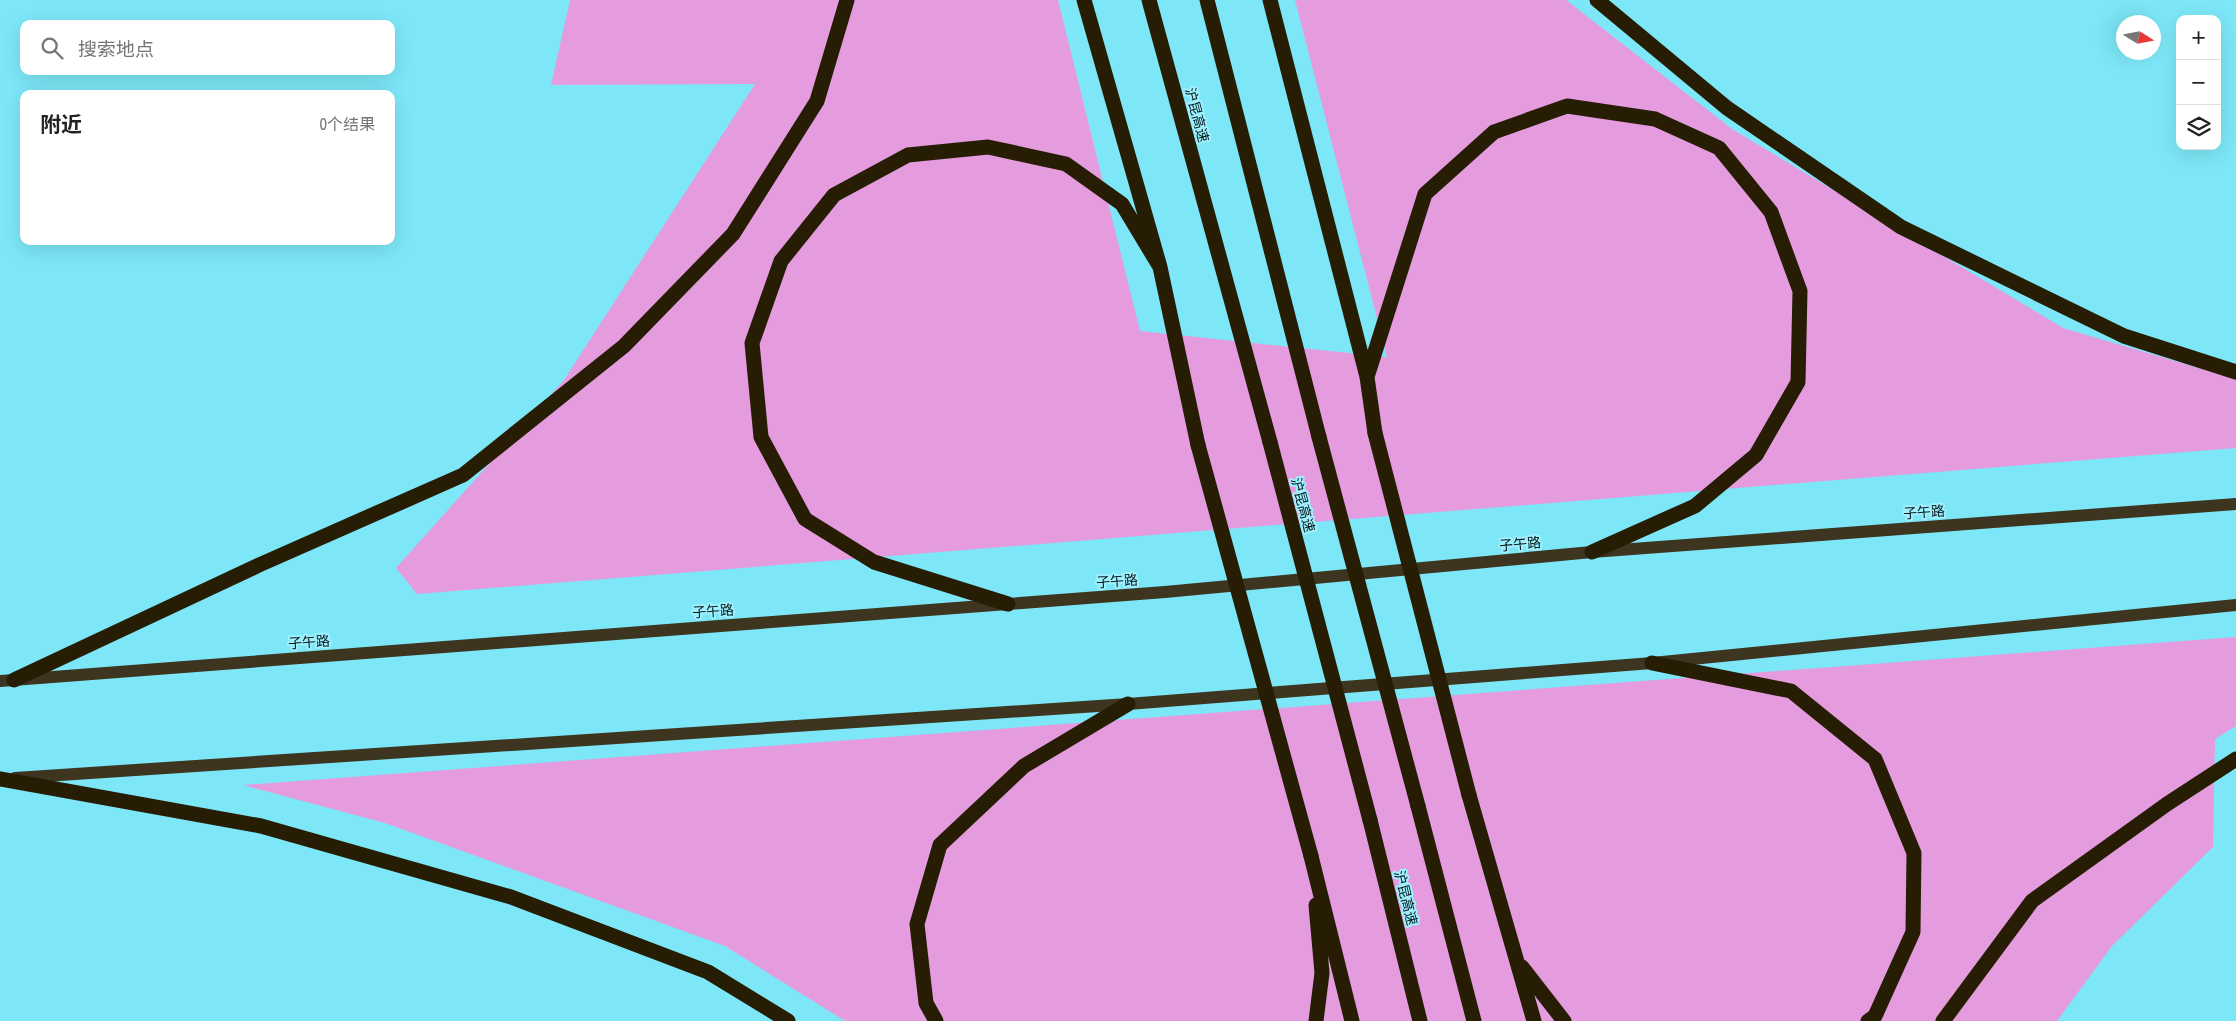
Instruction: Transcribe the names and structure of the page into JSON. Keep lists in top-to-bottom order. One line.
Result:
{"streets":{"highway":["沪昆高速"],"main road":["子午路"]},"north":"right","page":{"map_buttons":["+","−"],"search":"搜索地点","heading":["附近","0个结果"]}}
